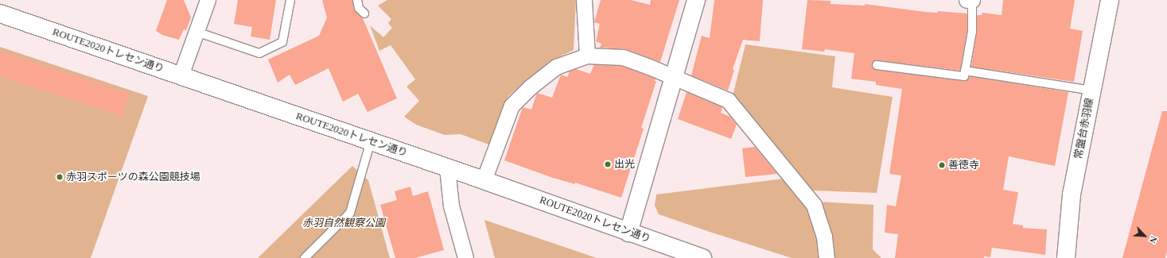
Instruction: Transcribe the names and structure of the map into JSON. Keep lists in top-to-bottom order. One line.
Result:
{"streets":{"main road":["ROUTE2020トレセン通り","常盤台赤羽線"]},"parks":["赤羽自然観察公園"],"places":["出光","善徳寺","赤羽スポーツの森公園競技場"],"north":"bottom right"}
